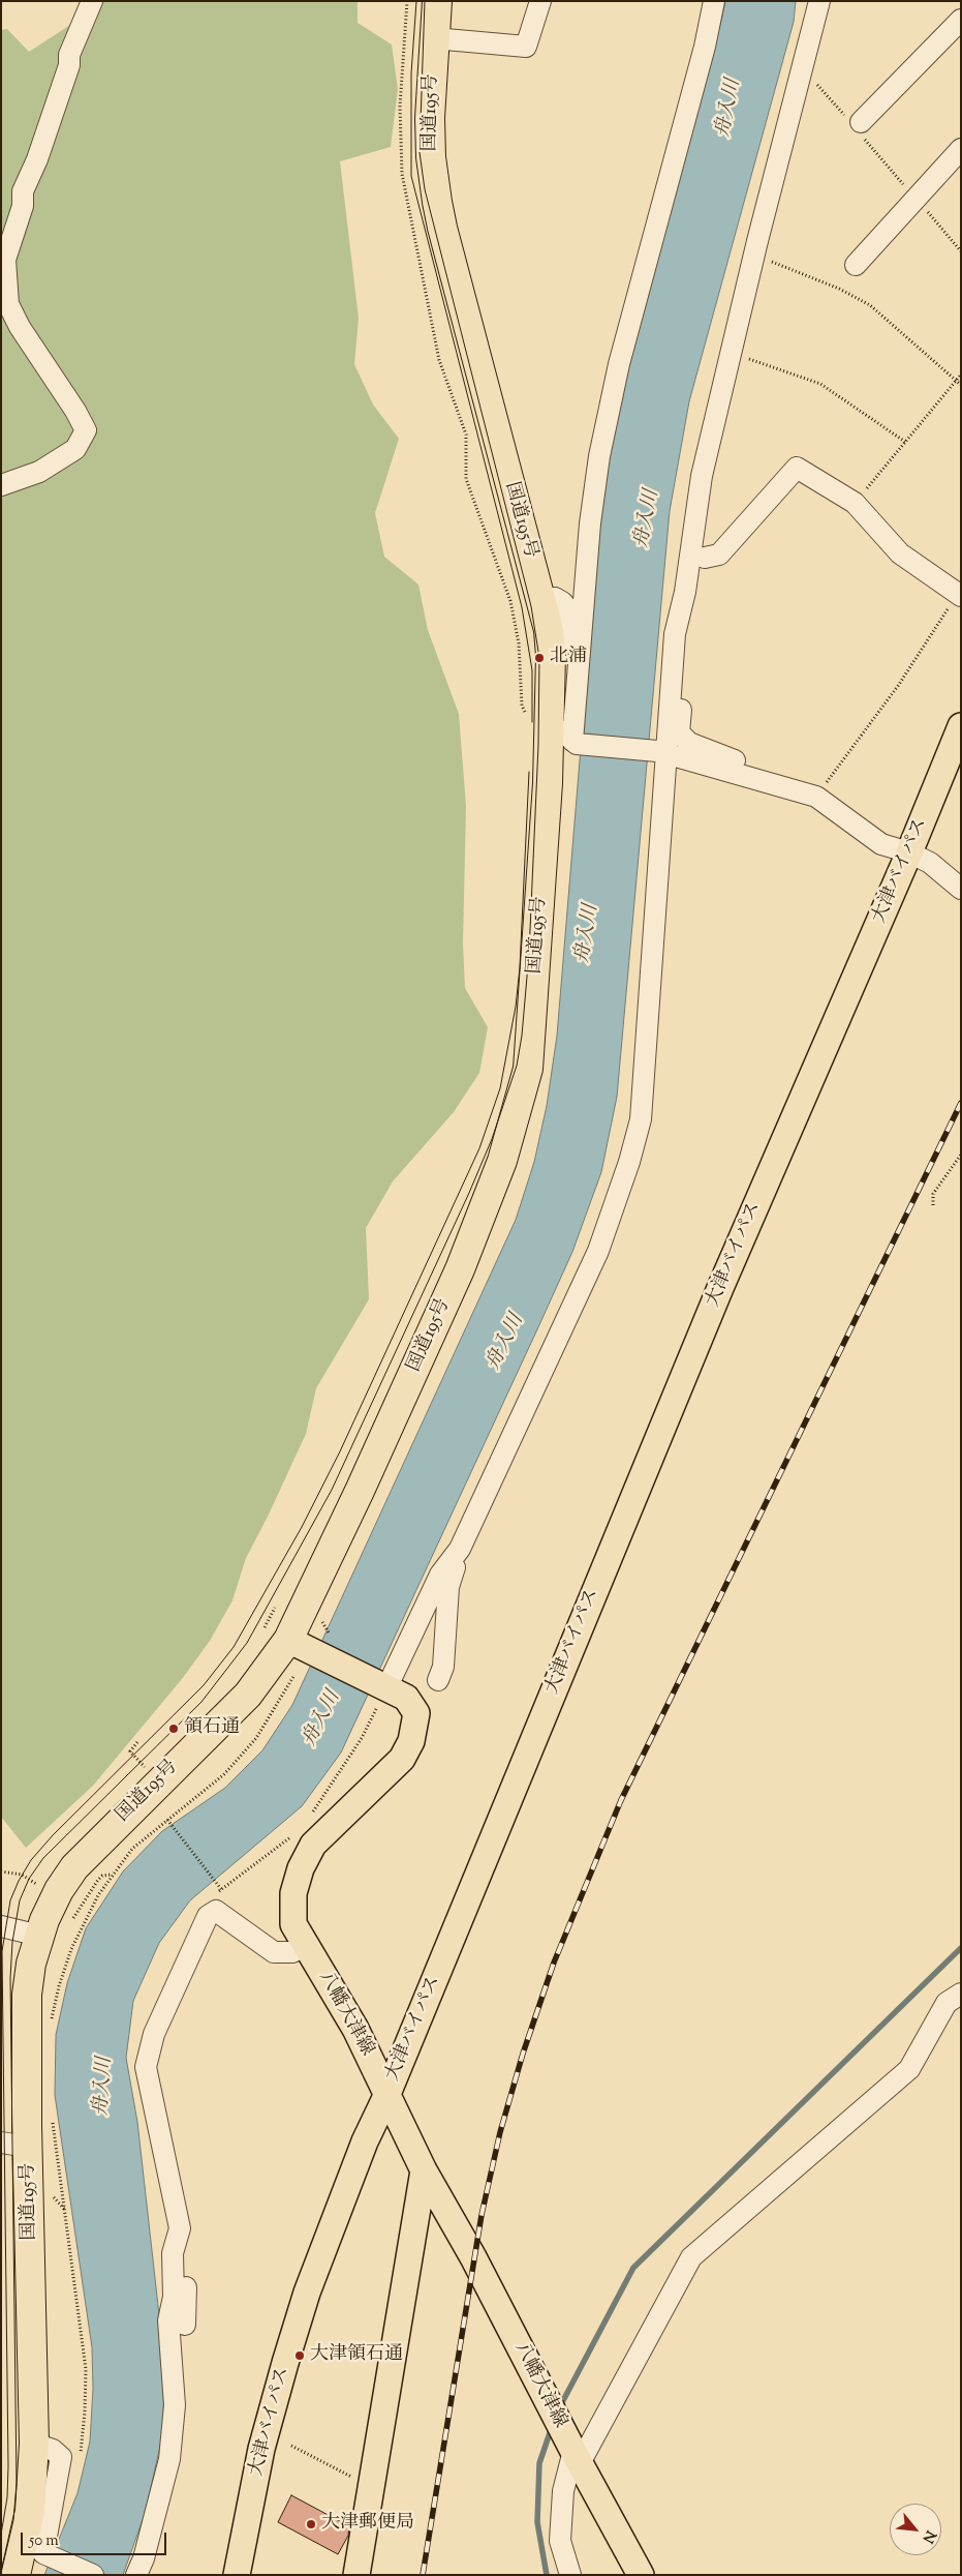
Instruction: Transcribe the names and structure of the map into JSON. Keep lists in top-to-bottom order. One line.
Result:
{"streets":{"highway":["国道195号"],"main road":["大津バイパス","八幡大津線"]},"crossings":[["国道195号","八幡大津線"],["大津バイパス","八幡大津線"]],"water":["舟入川"],"places":["北浦","領石通","大津領石通","大津郵便局"],"scale_bar":"50 m","north":"bottom right"}
